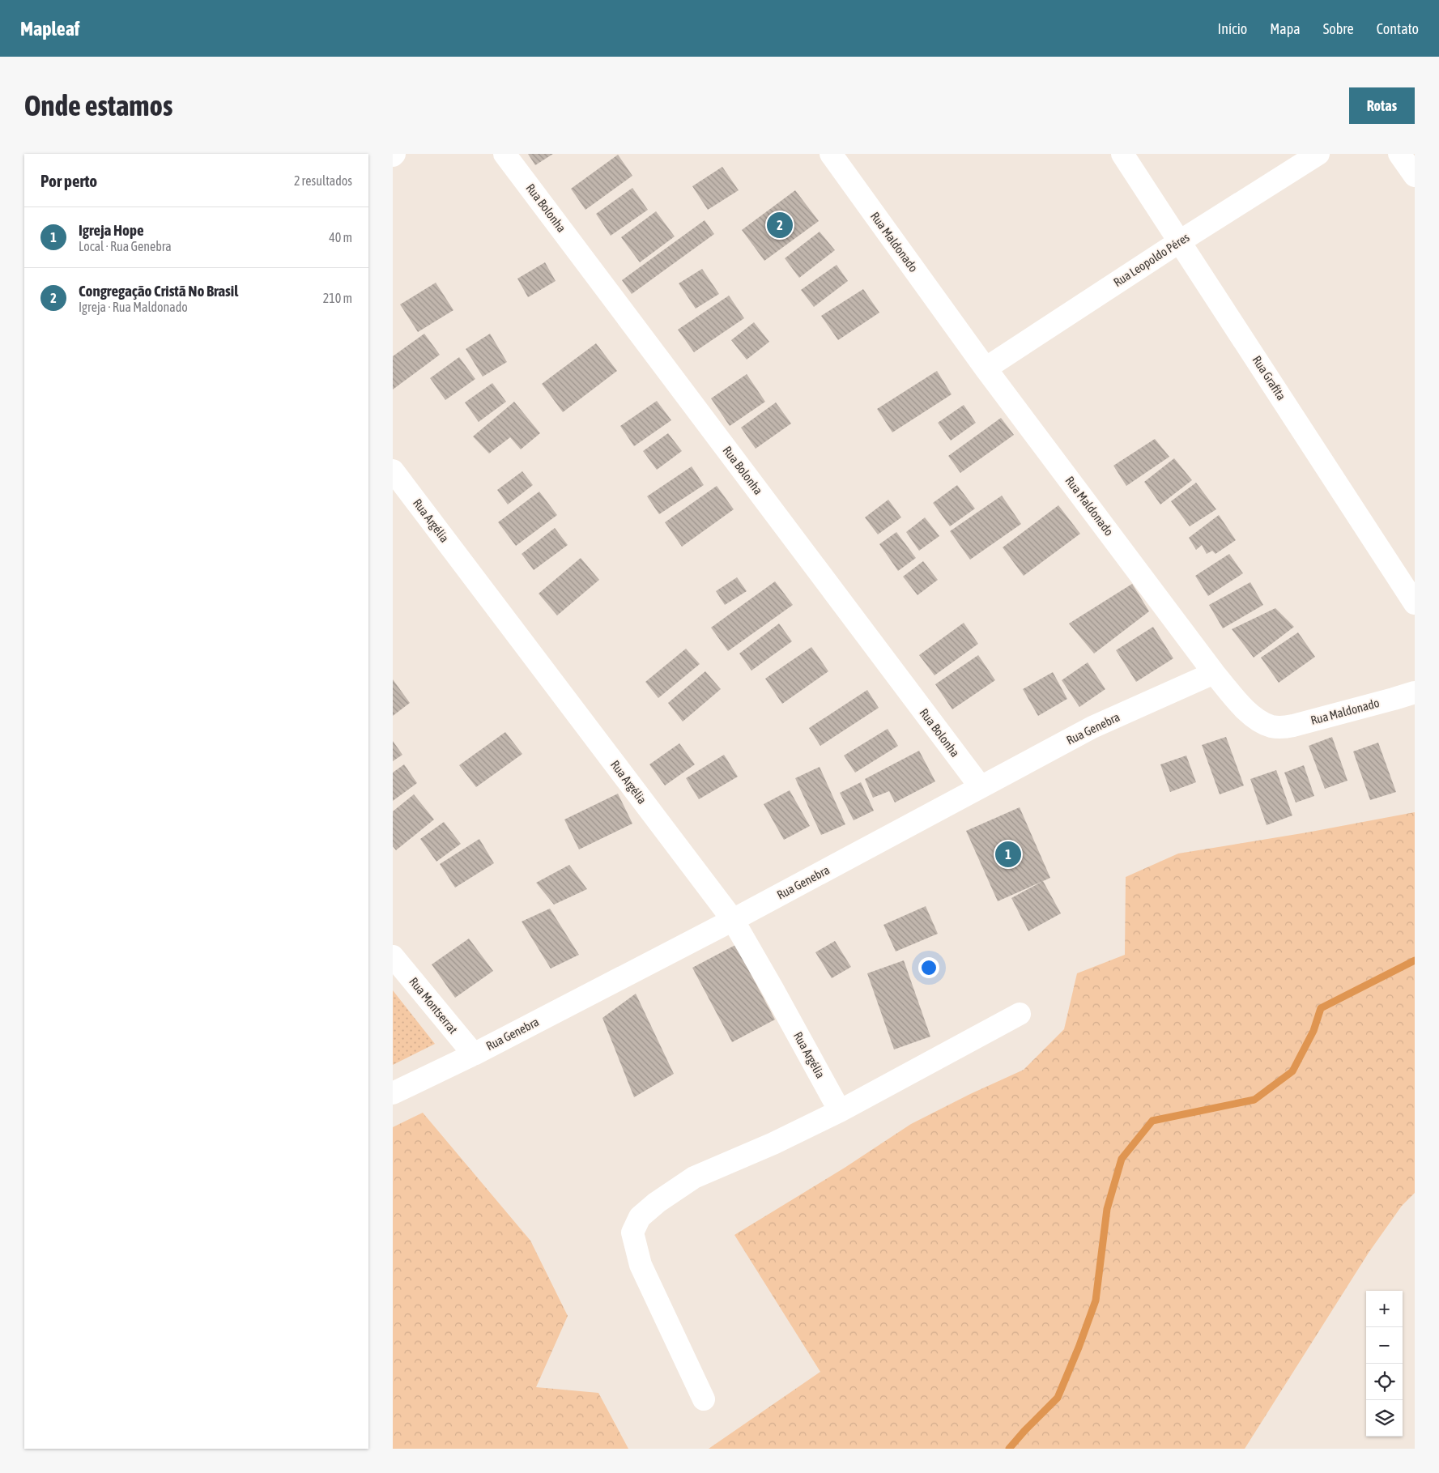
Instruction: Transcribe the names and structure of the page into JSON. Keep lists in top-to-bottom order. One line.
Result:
{"streets":{"street":["Rua Bolonha","Rua Maldonado","Rua Leopoldo Péres","Rua Grafita","Rua Argélia","Rua Genebra","Rua Montserrat"]},"crossings":[["Rua Bolonha","Rua Genebra"],["Rua Maldonado","Rua Leopoldo Péres"],["Rua Maldonado","Rua Genebra"],["Rua Leopoldo Péres","Rua Grafita"],["Rua Argélia","Rua Genebra"],["Rua Genebra","Rua Montserrat"]],"page":{"header":"Mapleaf","nav":["Início","Mapa","Sobre","Contato"],"buttons":"Rotas","title":"Onde estamos","heading":["Por perto","2 resultados"],"list":[{"mark":"1","name":"Igreja Hope","note":"Local · Rua Genebra","value":"40 m"},{"mark":"2","name":"Congregação Cristã No Brasil","note":"Igreja · Rua Maldonado","value":"210 m"}],"pins":["2","1"],"map_buttons":["+","−"]}}
